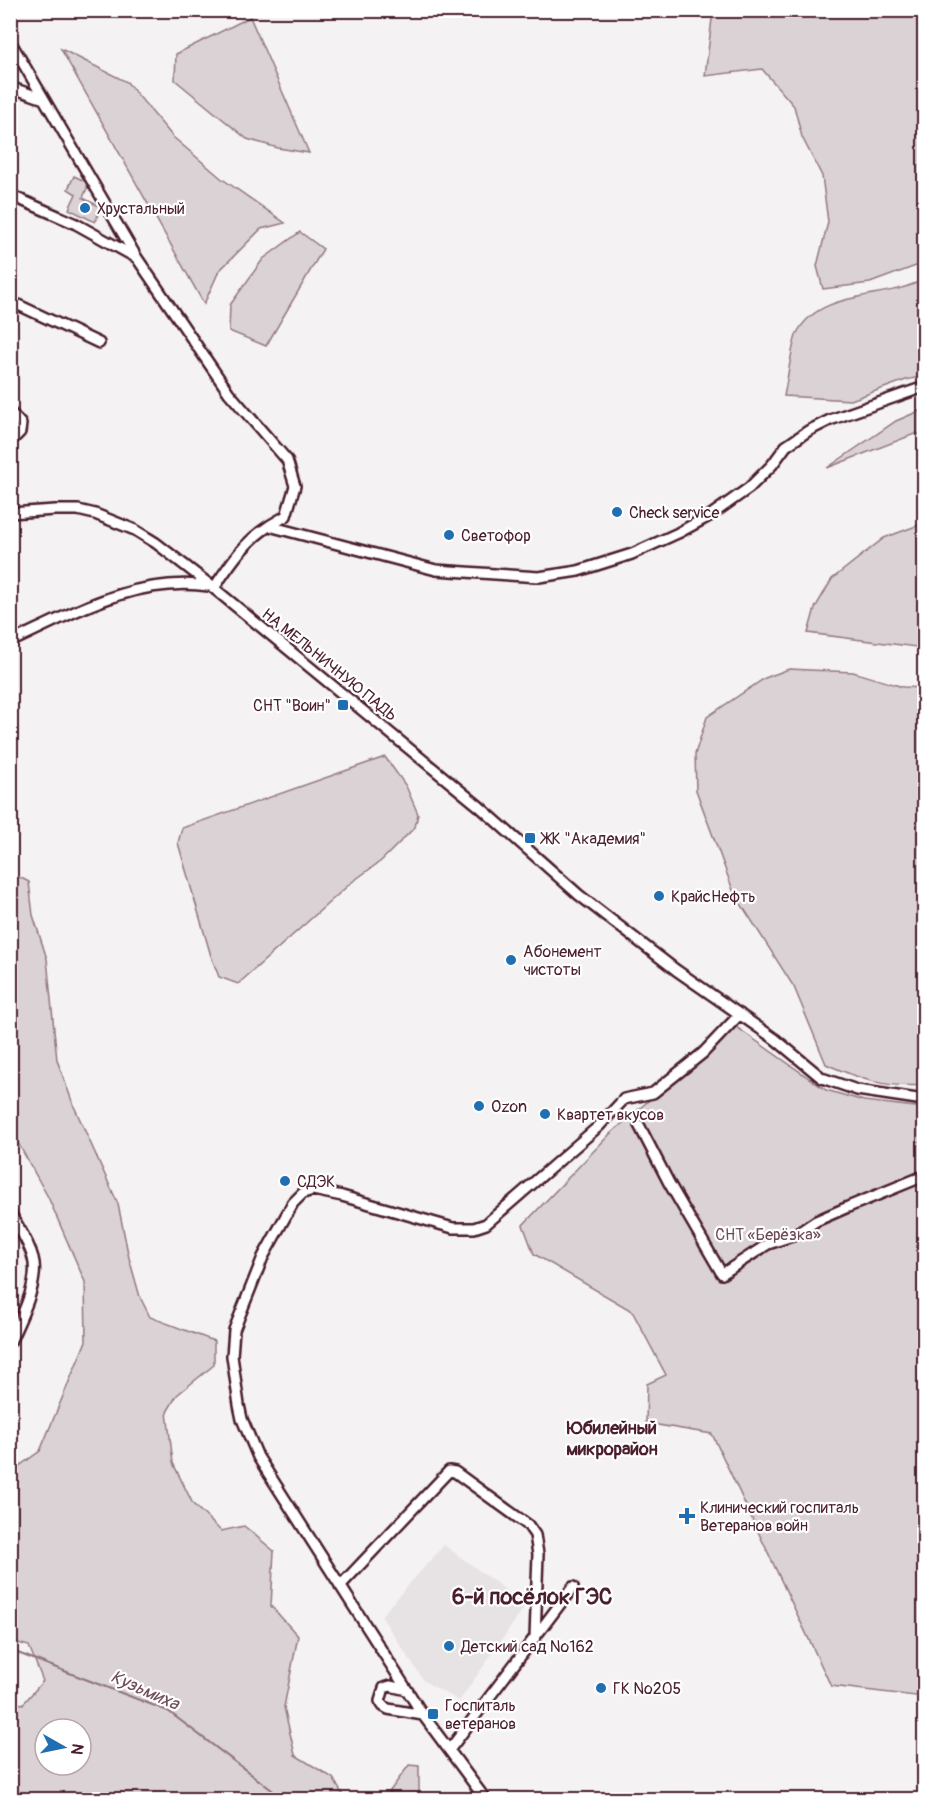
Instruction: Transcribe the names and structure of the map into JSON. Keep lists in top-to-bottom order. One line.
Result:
{"streets":{"street":["НА МЕЛЬНИЧНУЮ ПАДЬ"]},"districts":["Юбилейный микрорайон","6-й посёлок ГЭС"],"water":["Кузьмиха"],"parks":["СНТ «Берёзка»"],"places":{"other":["Хрустальный","Check service","Светофор","КрайсНефть","Абонемент чистоты","Ozon","Квартет вкусов","СДЭК","Детский сад №162","ГК №205"],"transit":["СНТ \"Воин\"","ЖК \"Академия\"","Госпиталь ветеранов"],"health":["Клинический госпиталь Ветеранов войн"]},"north":"right"}
